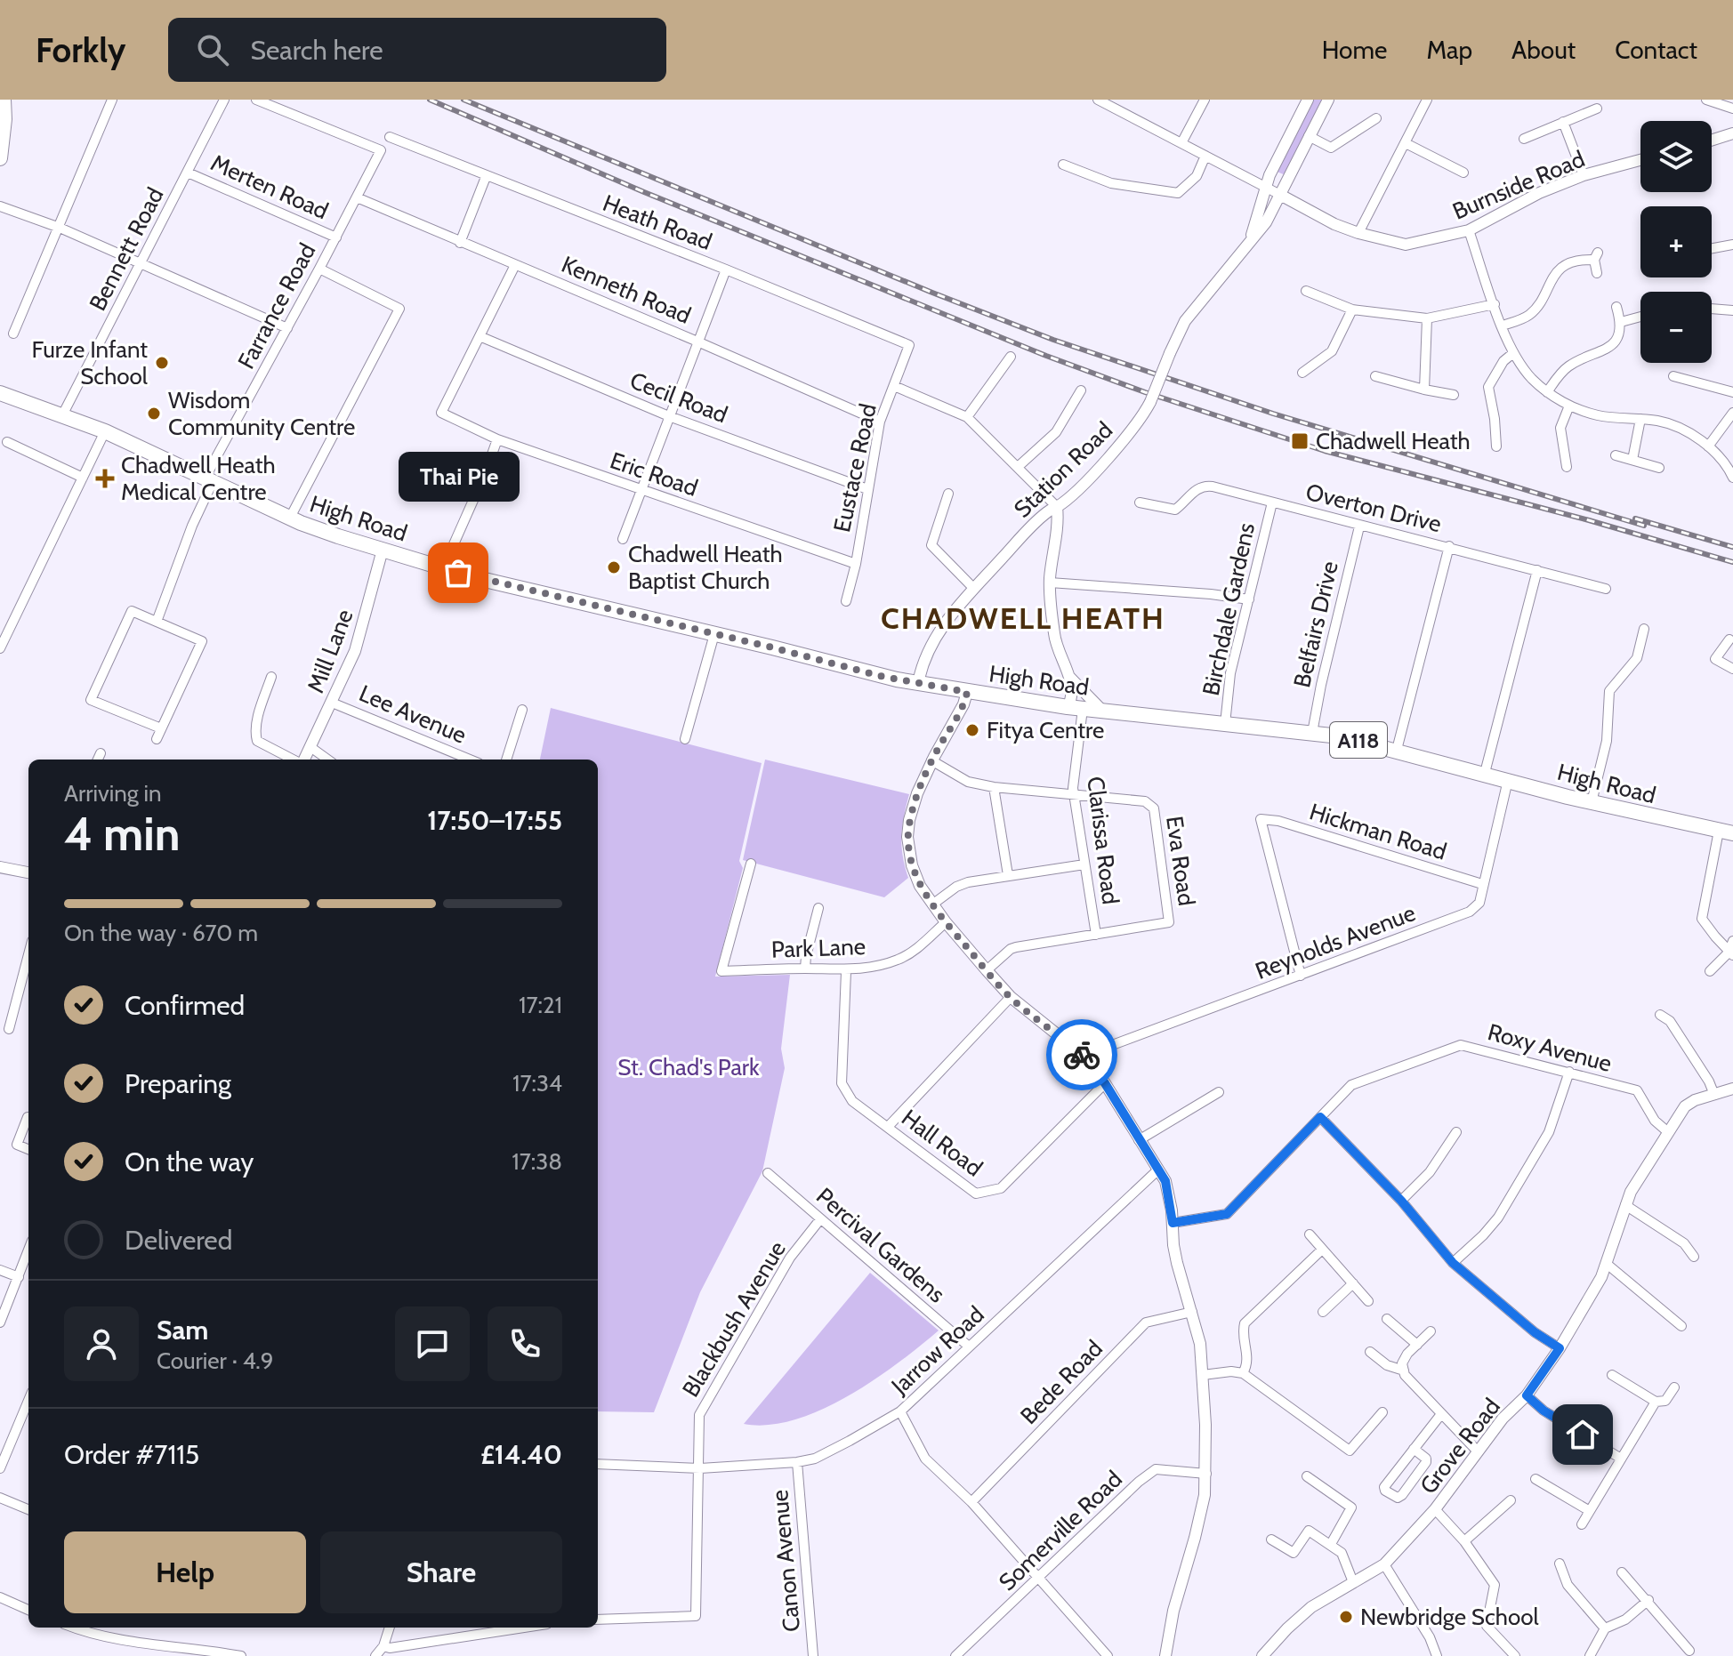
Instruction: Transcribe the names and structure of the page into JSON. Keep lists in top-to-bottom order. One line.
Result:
{"streets":{"main road":["High Road","A118"],"street":["Burnside Road","Merten Road","Heath Road","Bennett Road","Kenneth Road","Farrance Road","Cecil Road","Eustace Road","Station Road","Eric Road","Overton Drive","Birchdale Gardens","Belfairs Drive","Mill Lane","Lee Avenue","Hickman Road","Clarissa Road","Eva Road","Reynolds Avenue","Park Lane","Roxy Avenue","Hall Road","Percival Gardens","Blackbush Avenue","Jarrow Road","Bede Road","Grove Road","Somerville Road","Canon Avenue"]},"crossings":[["Burnside Road","Station Road"],["Merten Road","Bennett Road"],["Merten Road","Farrance Road"],["Heath Road","Eustace Road"],["Bennett Road","High Road"],["Kenneth Road","Farrance Road"],["Kenneth Road","Eustace Road"],["Farrance Road","High Road"],["Cecil Road","Eustace Road"],["Cecil Road","Eric Road"],["Eustace Road","Eric Road"],["Station Road","High Road"],["Overton Drive","Birchdale Gardens"],["Overton Drive","Belfairs Drive"],["High Road","Birchdale Gardens"],["High Road","Belfairs Drive"],["High Road","Mill Lane"],["High Road","Clarissa Road"],["High Road","Reynolds Avenue"],["Mill Lane","Lee Avenue"],["Hickman Road","Reynolds Avenue"],["Clarissa Road","Eva Road"],["Park Lane","Hall Road"],["Roxy Avenue","Grove Road"],["Percival Gardens","Blackbush Avenue"],["Percival Gardens","Jarrow Road"],["Blackbush Avenue","Jarrow Road"],["Jarrow Road","Canon Avenue"]],"districts":["CHADWELL HEATH"],"parks":["St. Chad's Park"],"places":{"other":["Furze Infant School","Wisdom Community Centre","Chadwell Heath Baptist Church","Thai Pie","Fitya Centre","Newbridge School"],"transit":["Chadwell Heath"],"health":["Chadwell Heath Medical Centre"]},"page":{"header":"Forkly","search":"Search here","nav":["Home","Map","About","Contact"],"map_buttons":["+","−"],"bubble":"Thai Pie","heading":["4 min","Arriving in","17:50–17:55"],"panel":["Sam","Courier · 4.9","Order #7115","£14.40"],"bar":"On the way · 670 m","list":[["Confirmed","17:21"],["Preparing","17:34"],["On the way","17:38"],"Delivered"],"buttons":["Help","Share"]}}
